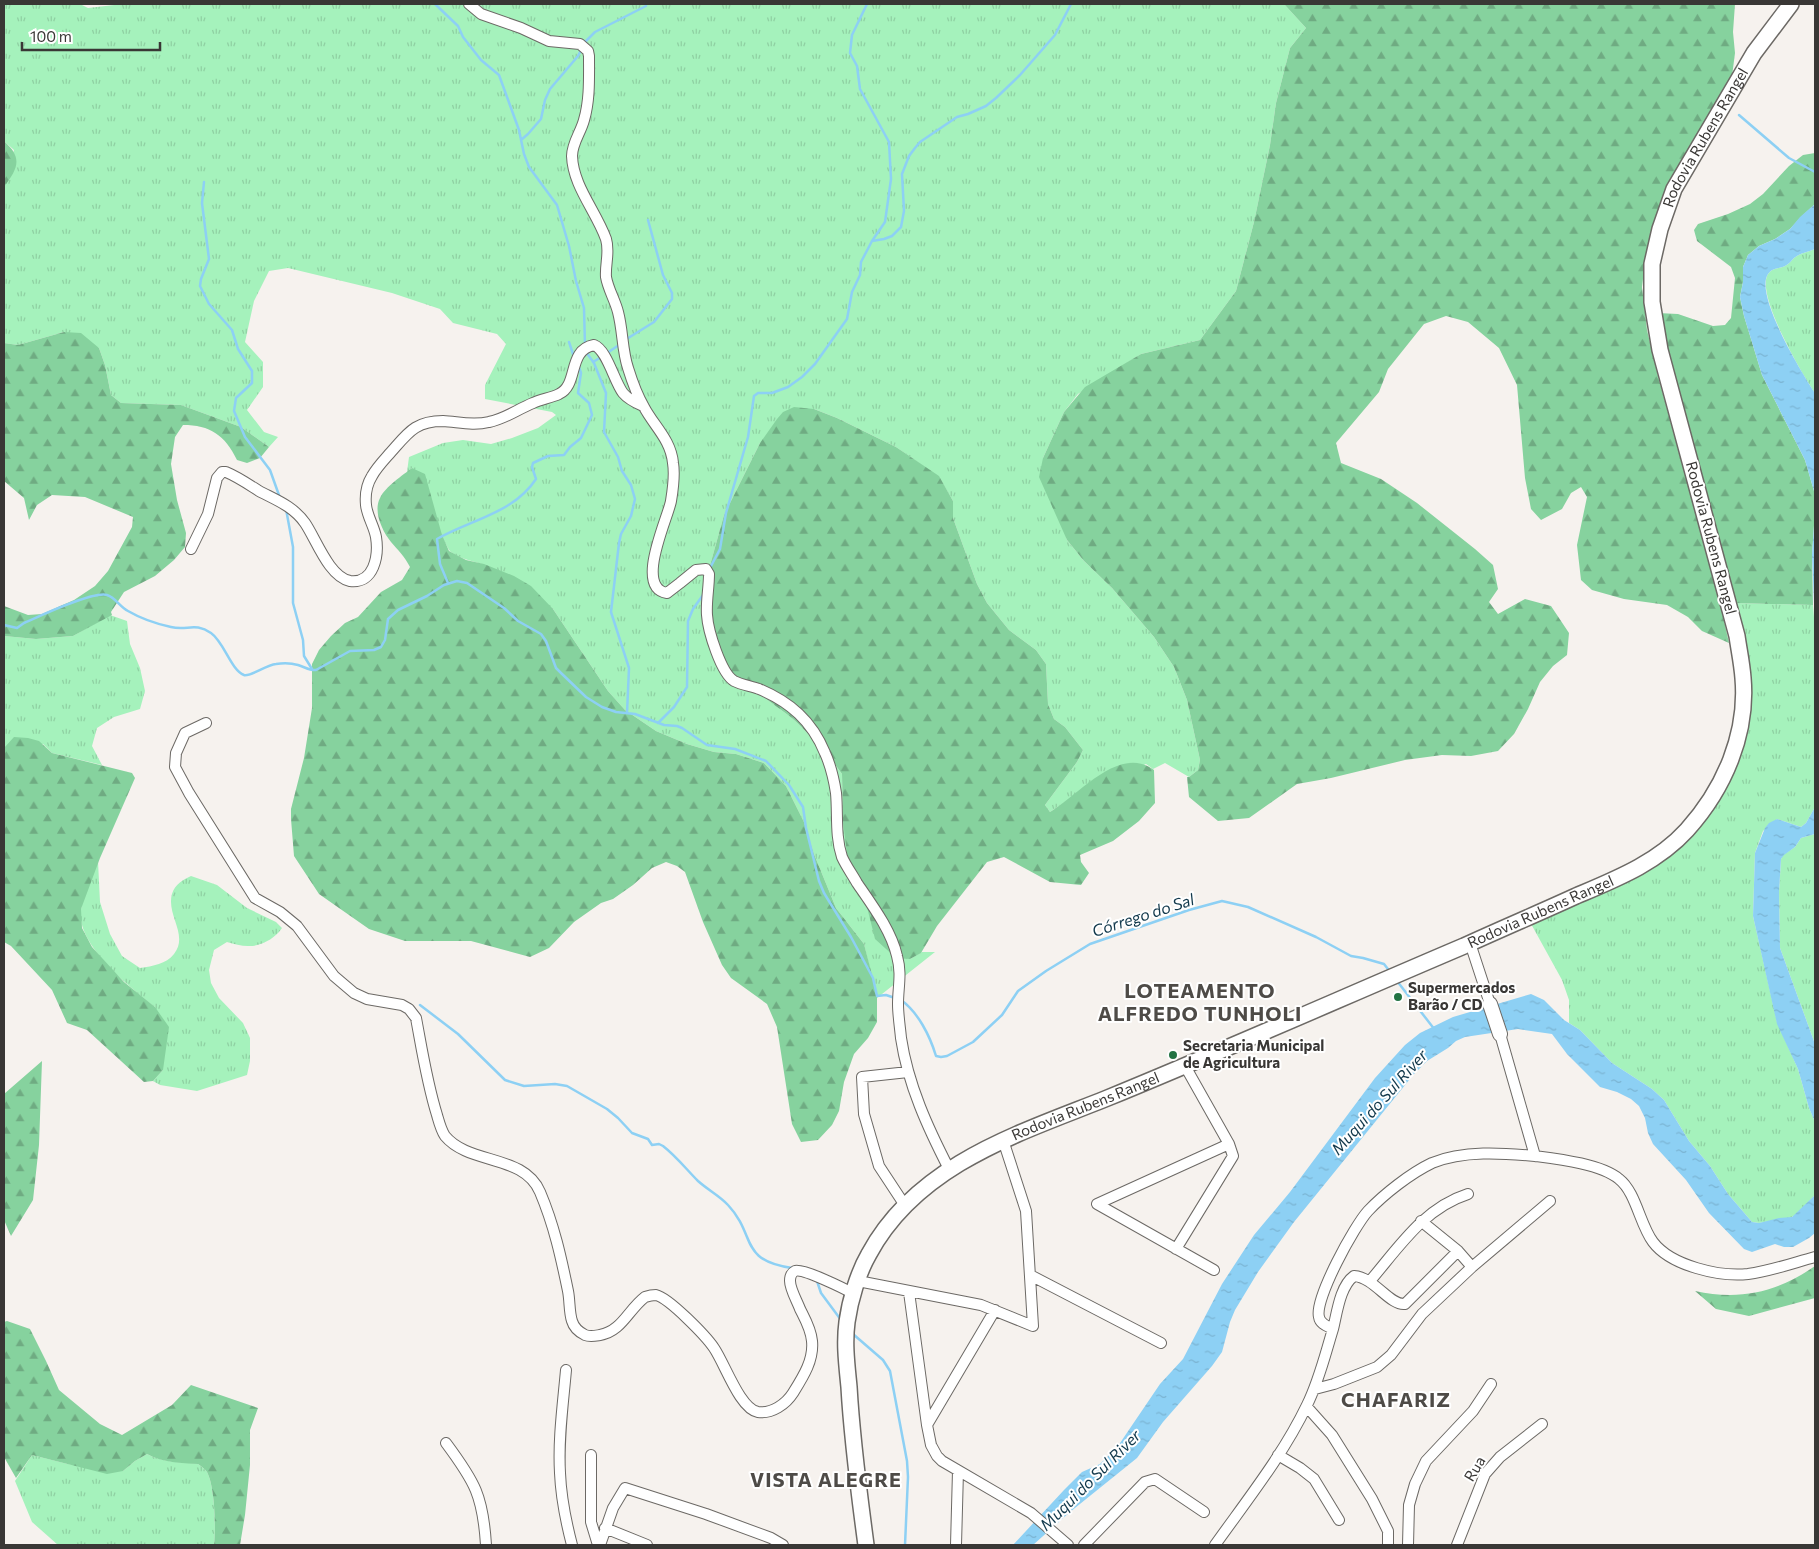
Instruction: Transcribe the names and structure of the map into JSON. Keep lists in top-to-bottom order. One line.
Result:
{"streets":{"main road":["Rodovia Rubens Rangel"],"street":["Rua"]},"districts":["LOTEAMENTO ALFREDO TUNHOLI","CHAFARIZ","VISTA ALEGRE"],"water":["Córrego do Sal","Muqui do Sul River"],"places":["Supermercados Barão / CD","Secretaria Municipal de Agricultura"],"scale_bar":"100 m"}
